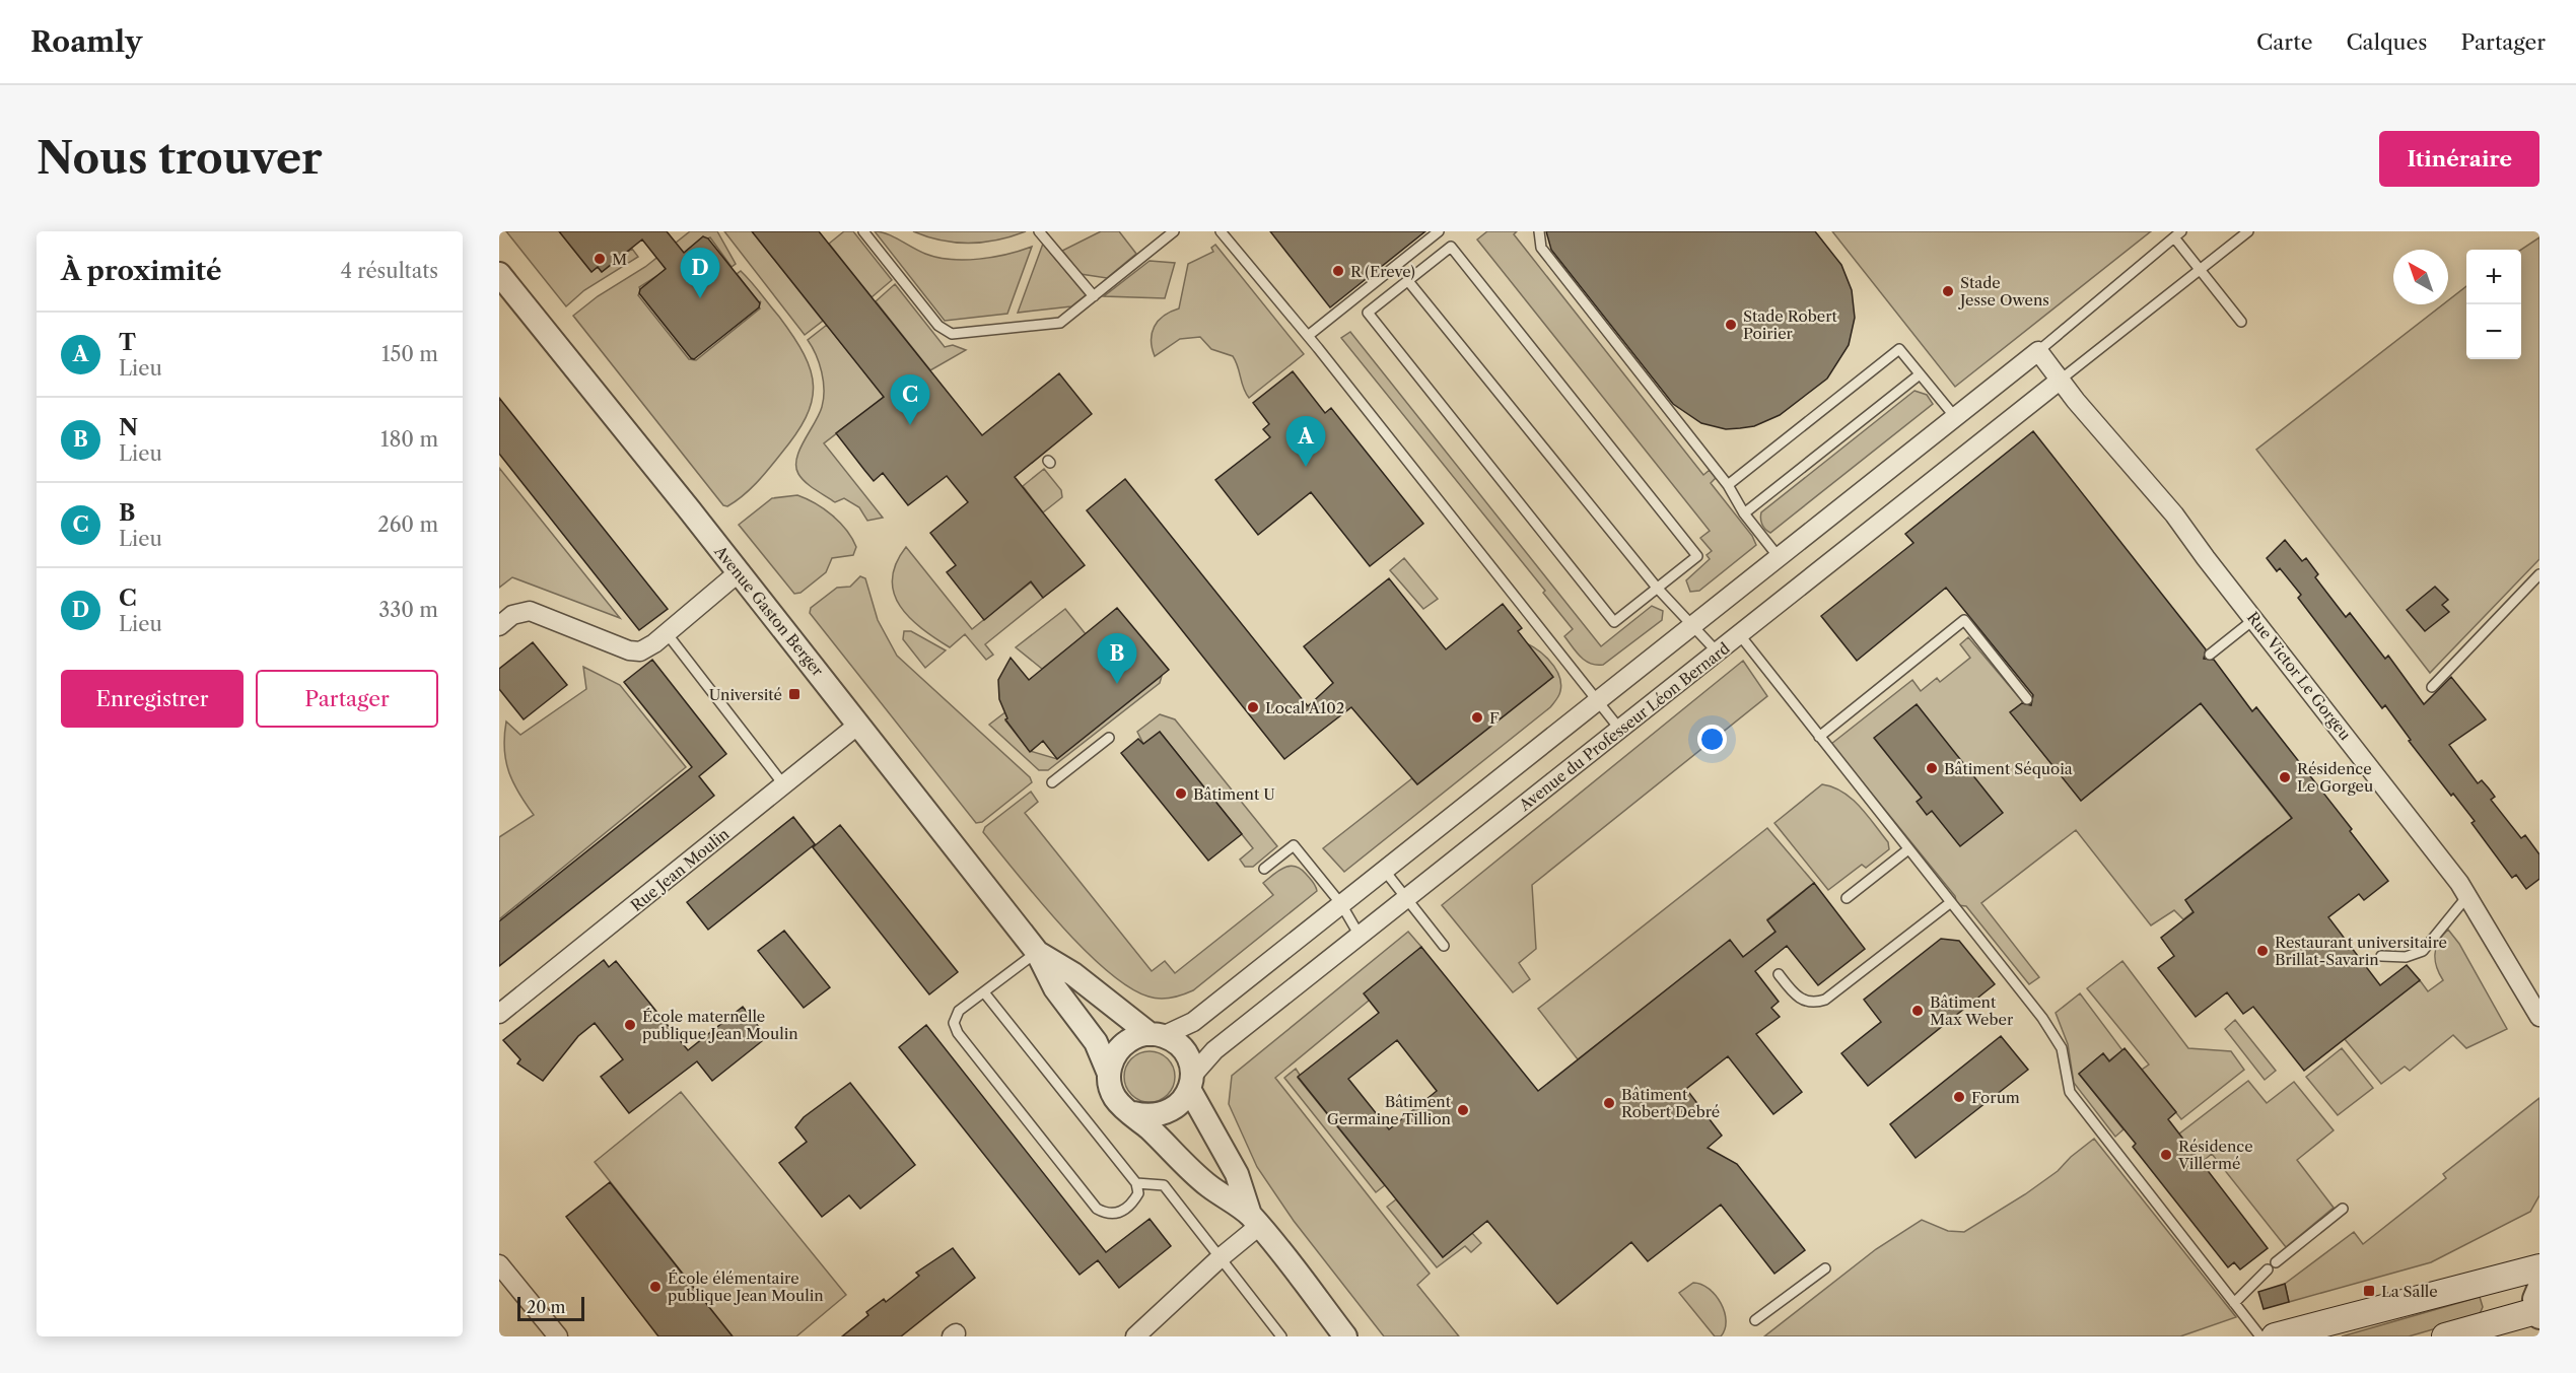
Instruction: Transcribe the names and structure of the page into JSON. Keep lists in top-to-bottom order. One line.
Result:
{"streets":{"street":["Avenue Gaston Berger","Rue Victor Le Gorgeu","Avenue du Professeur Léon Bernard","Rue Jean Moulin"]},"crossings":[["Avenue Gaston Berger","Avenue du Professeur Léon Bernard"],["Avenue Gaston Berger","Rue Jean Moulin"],["Rue Victor Le Gorgeu","Avenue du Professeur Léon Bernard"]],"places":{"other":["M","R (Ereve)","Stade Jesse Owens","Stade Robert Poirier","Local A102","F","Bâtiment Séquoia","Résidence Le Gorgeu","Bâtiment U","Restaurant universitaire Brillat-Savarin","Bâtiment Max Weber","École maternelle publique Jean Moulin","Forum","Bâtiment Robert Debré","Bâtiment Germaine Tillion","Résidence Villermé","École élémentaire publique Jean Moulin"],"transit":["Université","La Salle"]},"scale_bar":"20 m","north":"top left","page":{"header":"Roamly","nav":["Carte","Calques","Partager"],"buttons":["Itinéraire",["Enregistrer","Partager"]],"title":"Nous trouver","heading":["À proximité","4 résultats"],"pins":["D","C","A","B"],"map_buttons":["+","−"],"list":[{"mark":"A","name":"T","note":"Lieu","value":"150 m"},{"mark":"B","name":"N","note":"Lieu","value":"180 m"},{"mark":"C","name":"B","note":"Lieu","value":"260 m"},{"mark":"D","name":"C","note":"Lieu","value":"330 m"}],"scale":"20 m"}}
